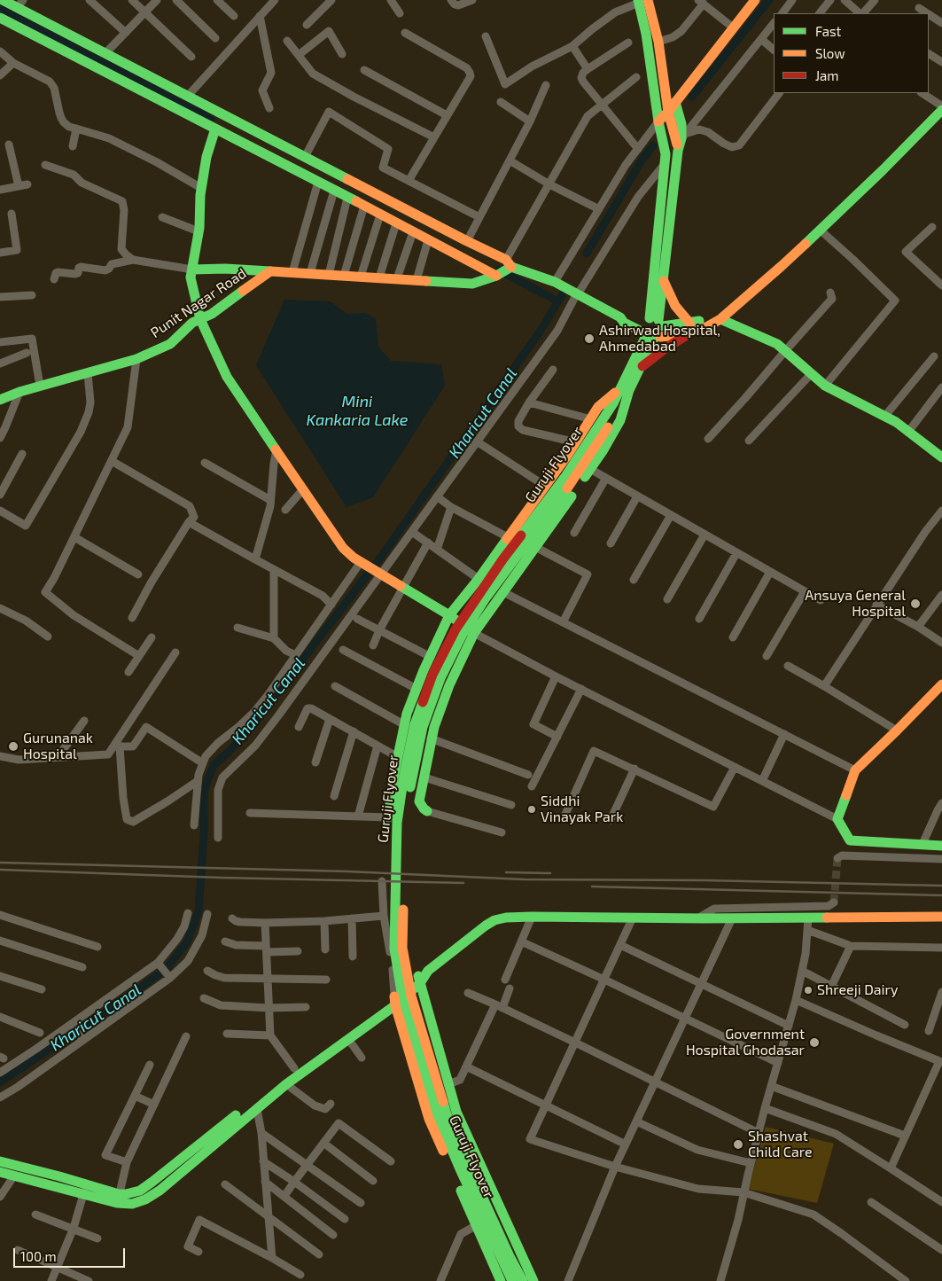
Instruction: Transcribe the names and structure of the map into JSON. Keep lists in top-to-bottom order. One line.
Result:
{"streets":{"street":["Punit Nagar Road","Guruji Flyover"]},"water":["Mini Kankaria Lake","Kharicut Canal"],"places":["Ashirwad Hospital, Ahmedabad","Ansuya General Hospital","Gurunanak Hospital","Siddhi Vinayak Park","Shreeji Dairy","Government Hospital Ghodasar","Shashvat Child Care"],"legend":["Fast","Slow","Jam"],"scale_bar":"100 m"}
